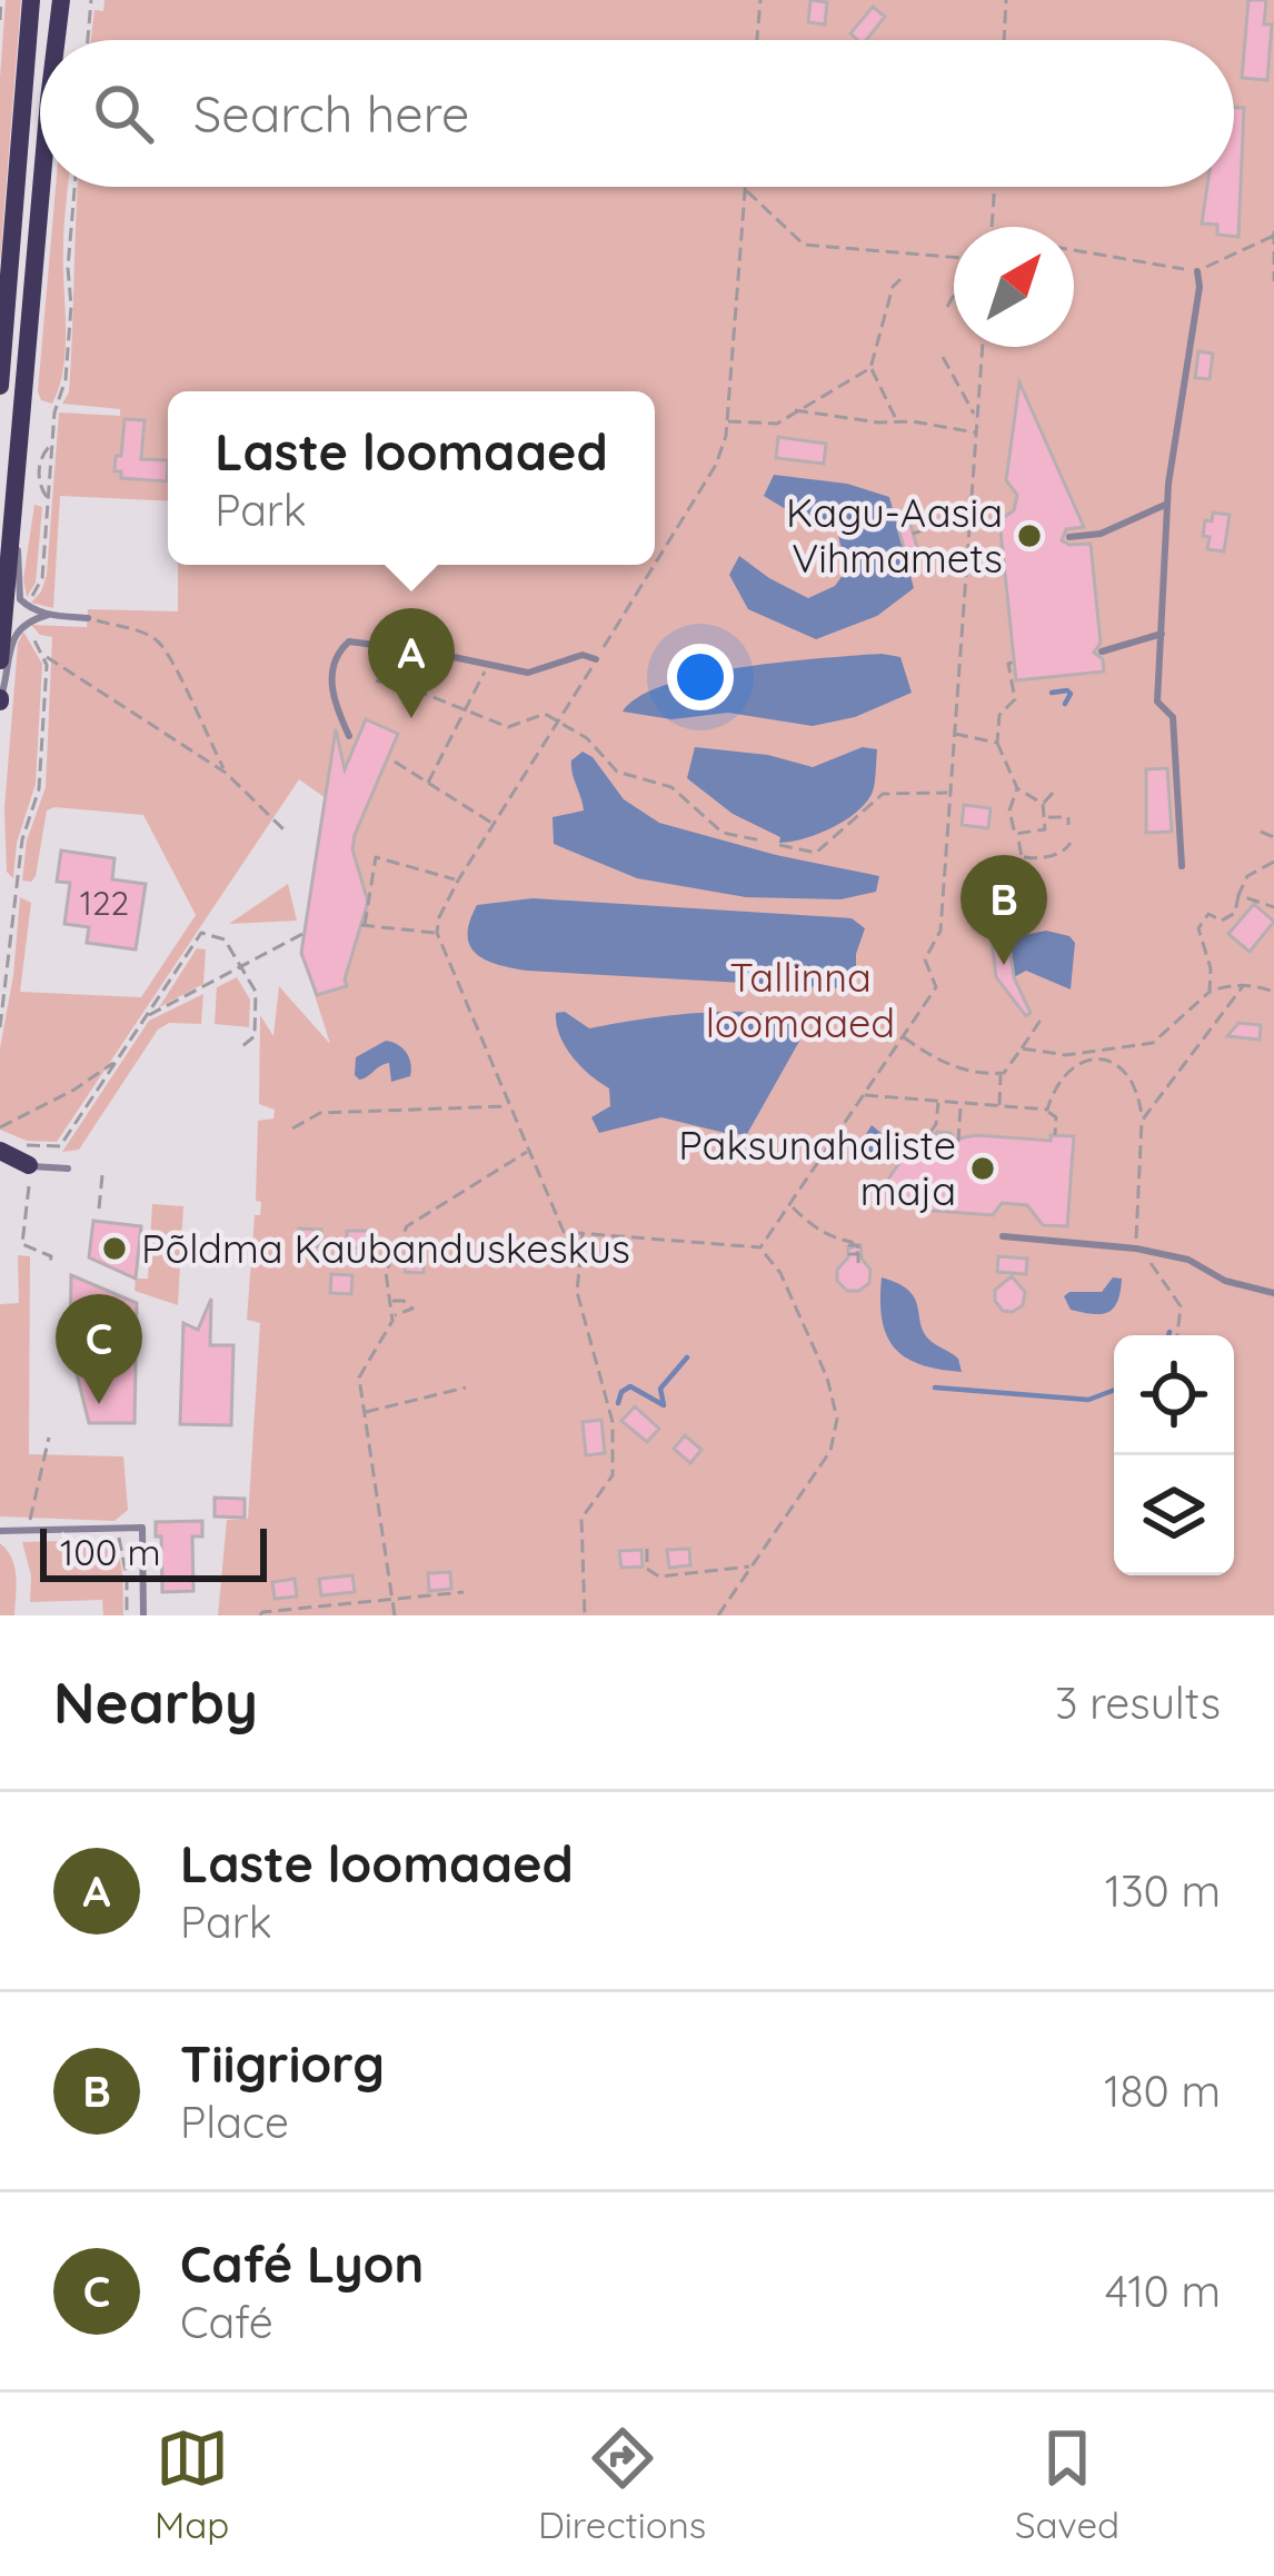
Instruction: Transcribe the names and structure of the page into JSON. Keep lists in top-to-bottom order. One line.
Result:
{"parks":["Tallinna loomaaed"],"places":["Kagu-Aasia Vihmamets","Paksunahaliste maja","Põldma Kaubanduskeskus"],"house_numbers":["122"],"scale_bar":"100 m","north":"top right","page":{"search":"Search here","popup":["Laste loomaaed","Park"],"pins":["A","B","C"],"scale":"100 m","heading":["Nearby","3 results"],"list":[{"mark":"A","name":"Laste loomaaed","note":"Park","value":"130 m"},{"mark":"B","name":"Tiigriorg","note":"Place","value":"180 m"},{"mark":"C","name":"Café Lyon","note":"Café","value":"410 m"}],"nav":["Map","Directions","Saved"]}}
